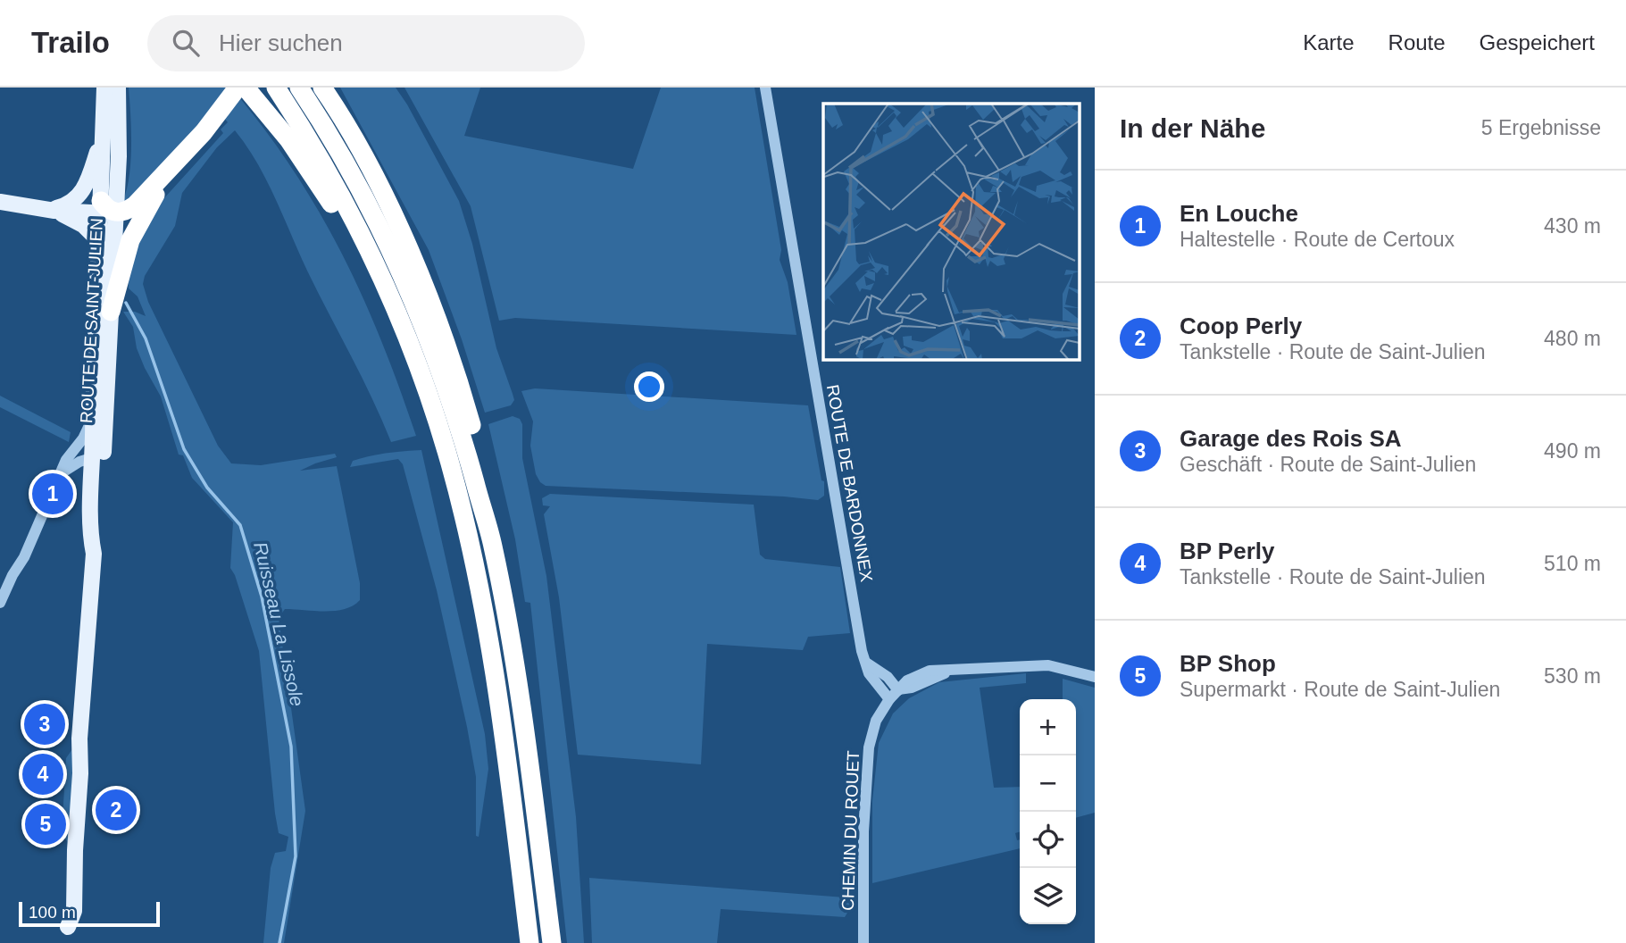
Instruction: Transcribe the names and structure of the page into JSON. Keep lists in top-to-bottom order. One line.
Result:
{"streets":{"main road":["ROUTE DE SAINT-JULIEN"],"street":["ROUTE DE BARDONNEX","CHEMIN DU ROUET"]},"crossings":[["ROUTE DE BARDONNEX","CHEMIN DU ROUET"]],"water":["Ruisseau La Lissole"],"scale_bar":"100 m","page":{"header":"Trailo","search":"Hier suchen","nav":["Karte","Route","Gespeichert"],"heading":["In der Nähe","5 Ergebnisse"],"list":[{"mark":"1","name":"En Louche","note":"Haltestelle · Route de Certoux","value":"430 m"},{"mark":"2","name":"Coop Perly","note":"Tankstelle · Route de Saint-Julien","value":"480 m"},{"mark":"3","name":"Garage des Rois SA","note":"Geschäft · Route de Saint-Julien","value":"490 m"},{"mark":"4","name":"BP Perly","note":"Tankstelle · Route de Saint-Julien","value":"510 m"},{"mark":"5","name":"BP Shop","note":"Supermarkt · Route de Saint-Julien","value":"530 m"}],"pins":["1","3","4","2","5"],"map_buttons":["+","−"],"scale":"100 m"}}
